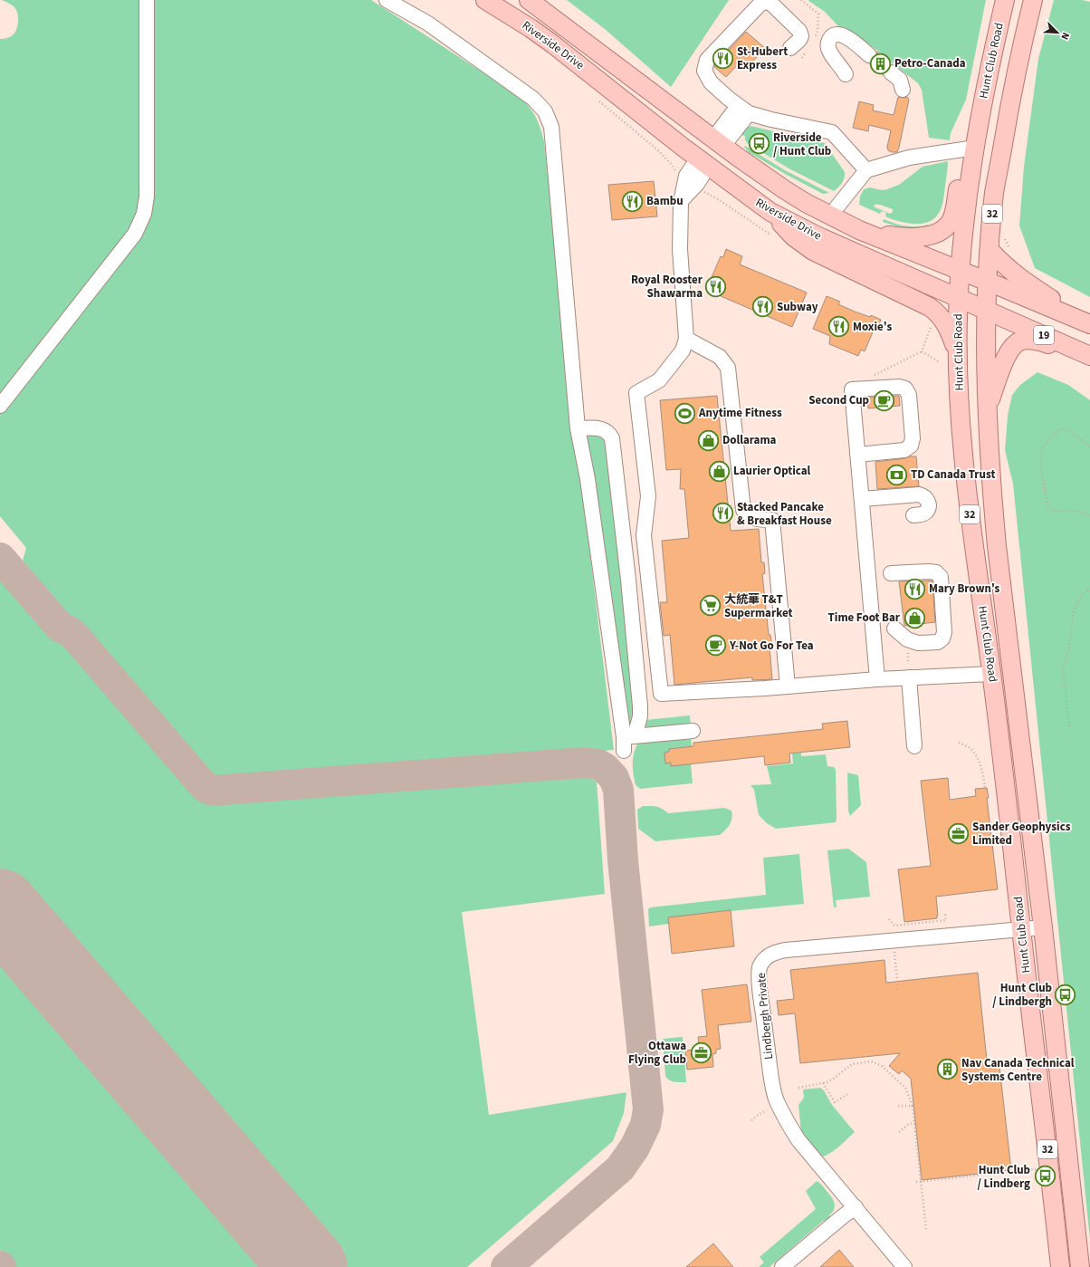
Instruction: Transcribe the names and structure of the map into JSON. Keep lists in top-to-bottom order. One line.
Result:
{"streets":{"main road":["Riverside Drive","Hunt Club Road","32","19"],"street":["Lindbergh Private"]},"crossings":[["Riverside Drive","Hunt Club Road"],["Hunt Club Road","Lindbergh Private"]],"places":{"restaurant":["St-Hubert Express","Bambu","Royal Rooster Shawarma","Subway","Moxie's","Stacked Pancake & Breakfast House","Mary Brown's"],"building":["Petro-Canada","Nav Canada Technical Systems Centre"],"bus stop":["Riverside / Hunt Club","Hunt Club / Lindbergh","Hunt Club / Lindberg"],"cafe":["Second Cup","Y-Not Go For Tea"],"sports":["Anytime Fitness"],"shop":["Dollarama","Laurier Optical","Time Foot Bar"],"bank":["TD Canada Trust"],"supermarket":["大統華 T&T Supermarket"],"office":["Sander Geophysics Limited","Ottawa Flying Club"]},"north":"bottom right"}
